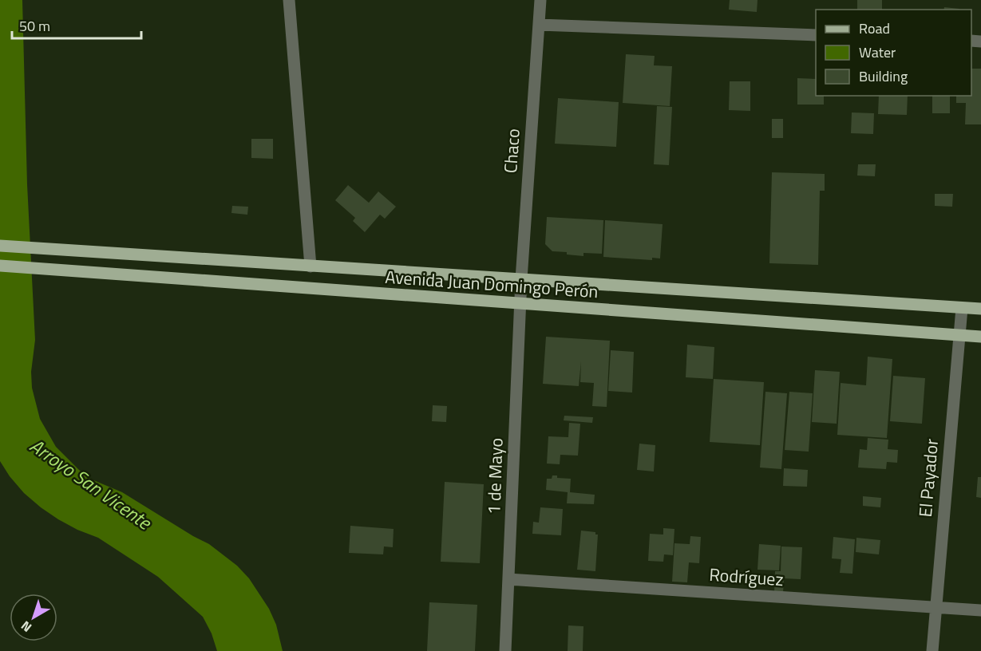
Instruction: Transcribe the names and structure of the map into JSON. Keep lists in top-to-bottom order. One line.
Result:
{"streets":{"main road":["Avenida Juan Domingo Perón"],"street":["Chaco","1 de Mayo","El Payador","Rodríguez"]},"crossings":[["Chaco","Avenida Juan Domingo Perón"],["Chaco","1 de Mayo"],["Avenida Juan Domingo Perón","1 de Mayo"],["Avenida Juan Domingo Perón","El Payador"],["1 de Mayo","Rodríguez"],["El Payador","Rodríguez"]],"water":["Arroyo San Vicente"],"legend":["Road","Water","Building"],"scale_bar":"50 m","north":"bottom left"}
